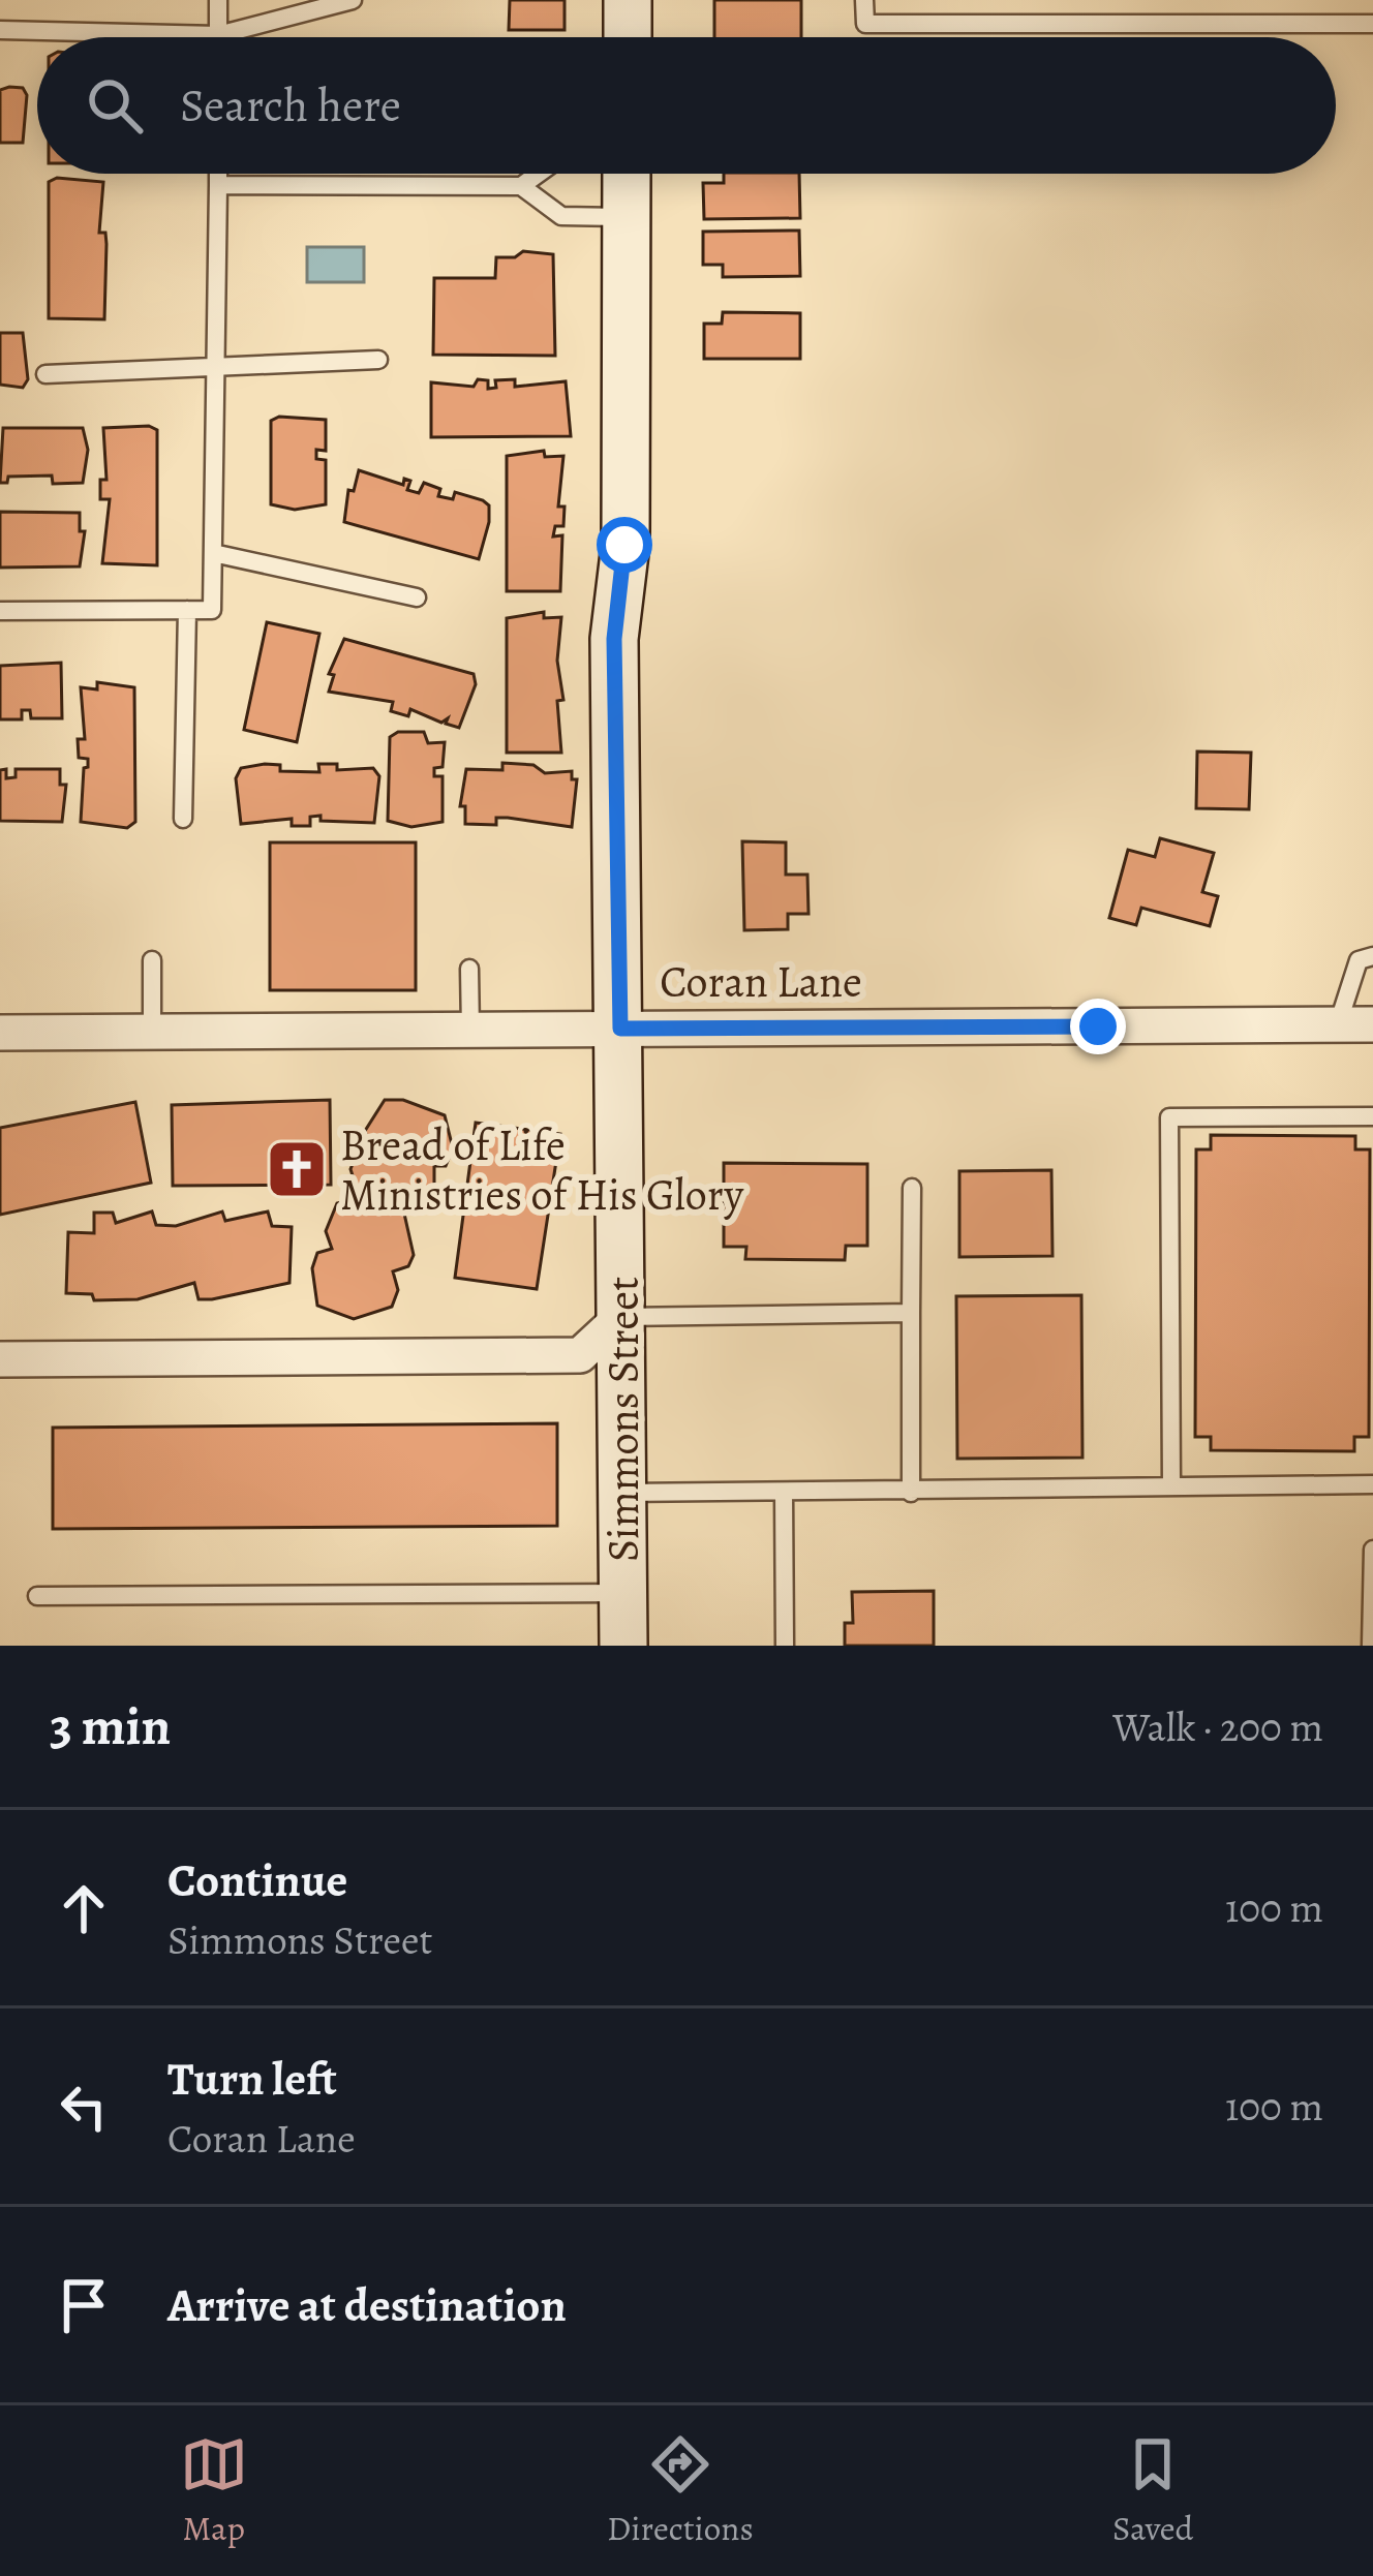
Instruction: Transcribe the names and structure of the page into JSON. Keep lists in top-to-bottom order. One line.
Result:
{"streets":{"main road":["Simmons Street"],"street":["Coran Lane"]},"crossings":[["Coran Lane","Simmons Street"]],"places":{"church":["Bread of Life Ministries of His Glory"]},"page":{"search":"Search here","heading":["3 min","Walk · 200 m"],"list":[["Continue","Simmons Street","100 m"],["Turn left","Coran Lane","100 m"],"Arrive at destination"],"nav":["Map","Directions","Saved"]}}
